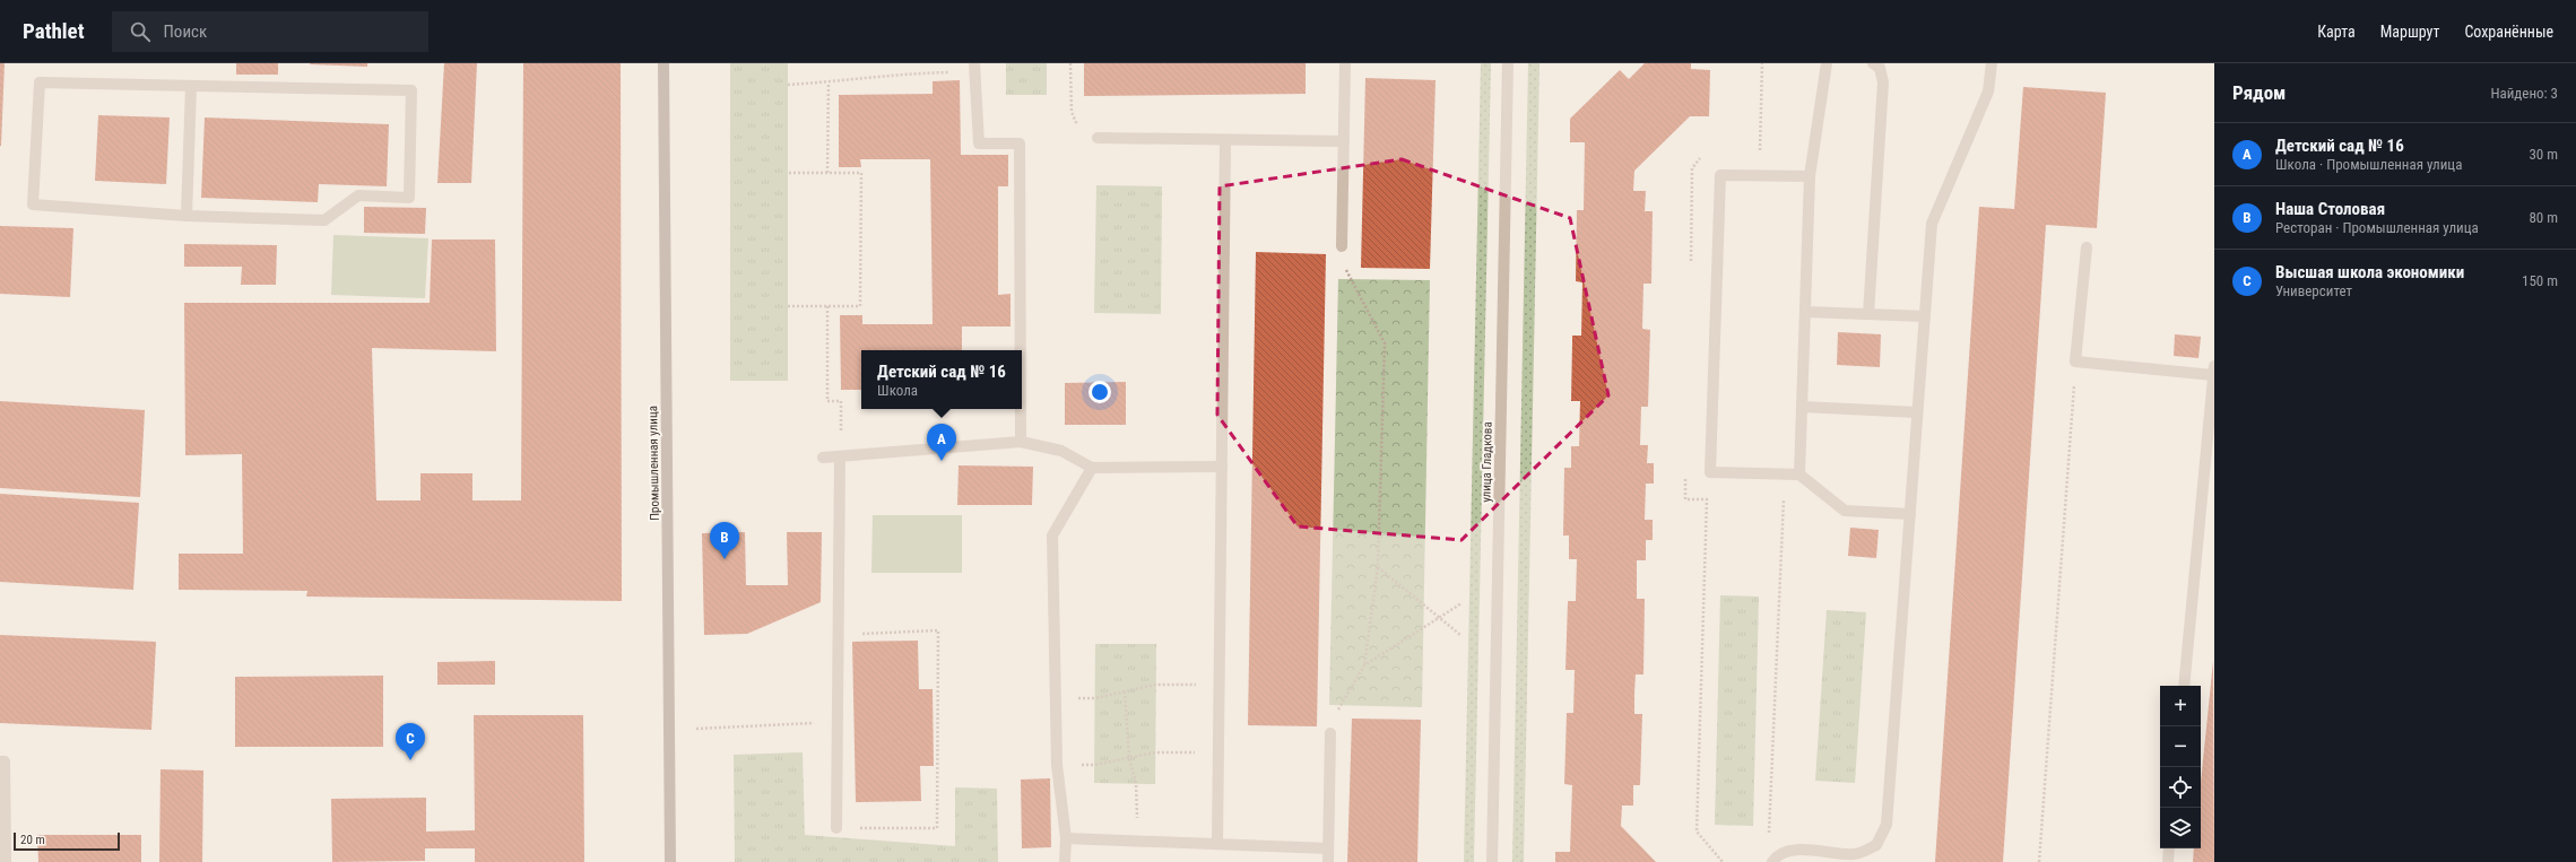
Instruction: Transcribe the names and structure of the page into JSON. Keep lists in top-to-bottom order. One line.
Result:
{"streets":{"street":["улица Гладкова","Промышленная улица"]},"scale_bar":"20 m","page":{"header":"Pathlet","search":"Поиск","nav":["Карта","Маршрут","Сохранённые"],"heading":["Рядом","Найдено: 3"],"list":[{"mark":"A","name":"Детский сад № 16","note":"Школа · Промышленная улица","value":"30 m"},{"mark":"B","name":"Наша Столовая","note":"Ресторан · Промышленная улица","value":"80 m"},{"mark":"C","name":"Высшая школа экономики","note":"Университет","value":"150 m"}],"popup":["Детский сад № 16","Школа"],"pins":["A","B","C"],"map_buttons":["+","−"],"scale":"20 m"}}
